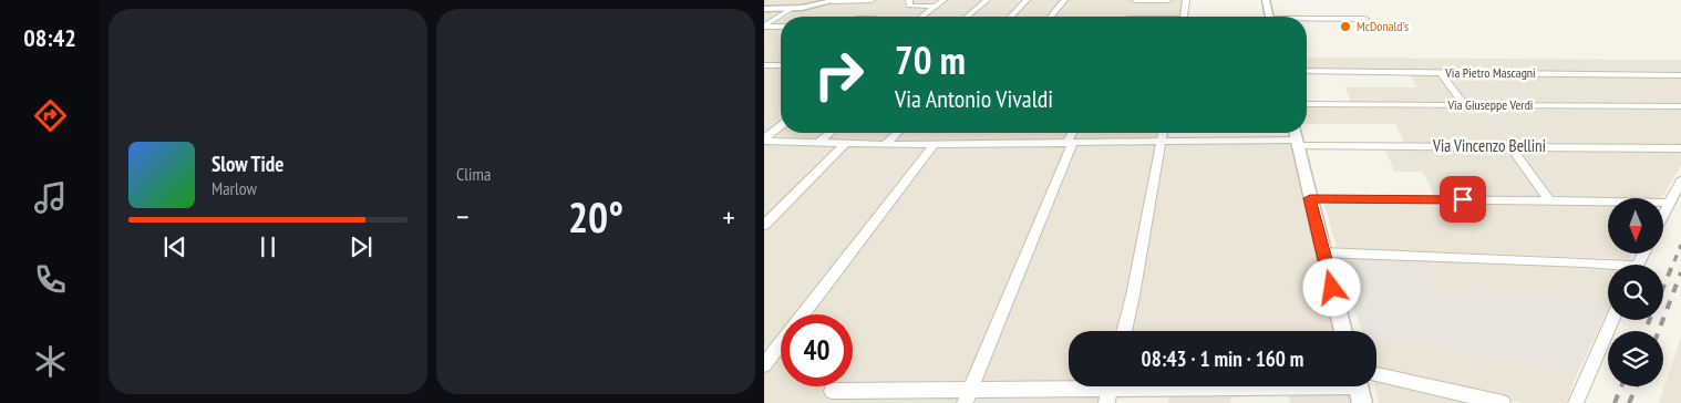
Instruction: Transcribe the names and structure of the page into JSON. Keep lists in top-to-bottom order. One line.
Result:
{"streets":{"street":["Via Pietro Mascagni","Via Giuseppe Verdi","Via Vincenzo Bellini"]},"places":["McDonald's"],"north":"bottom","page":{"tabs":"08:42","tile":"Clima","turn":["70 m","Via Antonio Vivaldi"],"song":["Slow Tide","Marlow"],"heat":["−","20°","+"],"limit":"40","trip":"08:43 · 1 min · 160 m"}}
